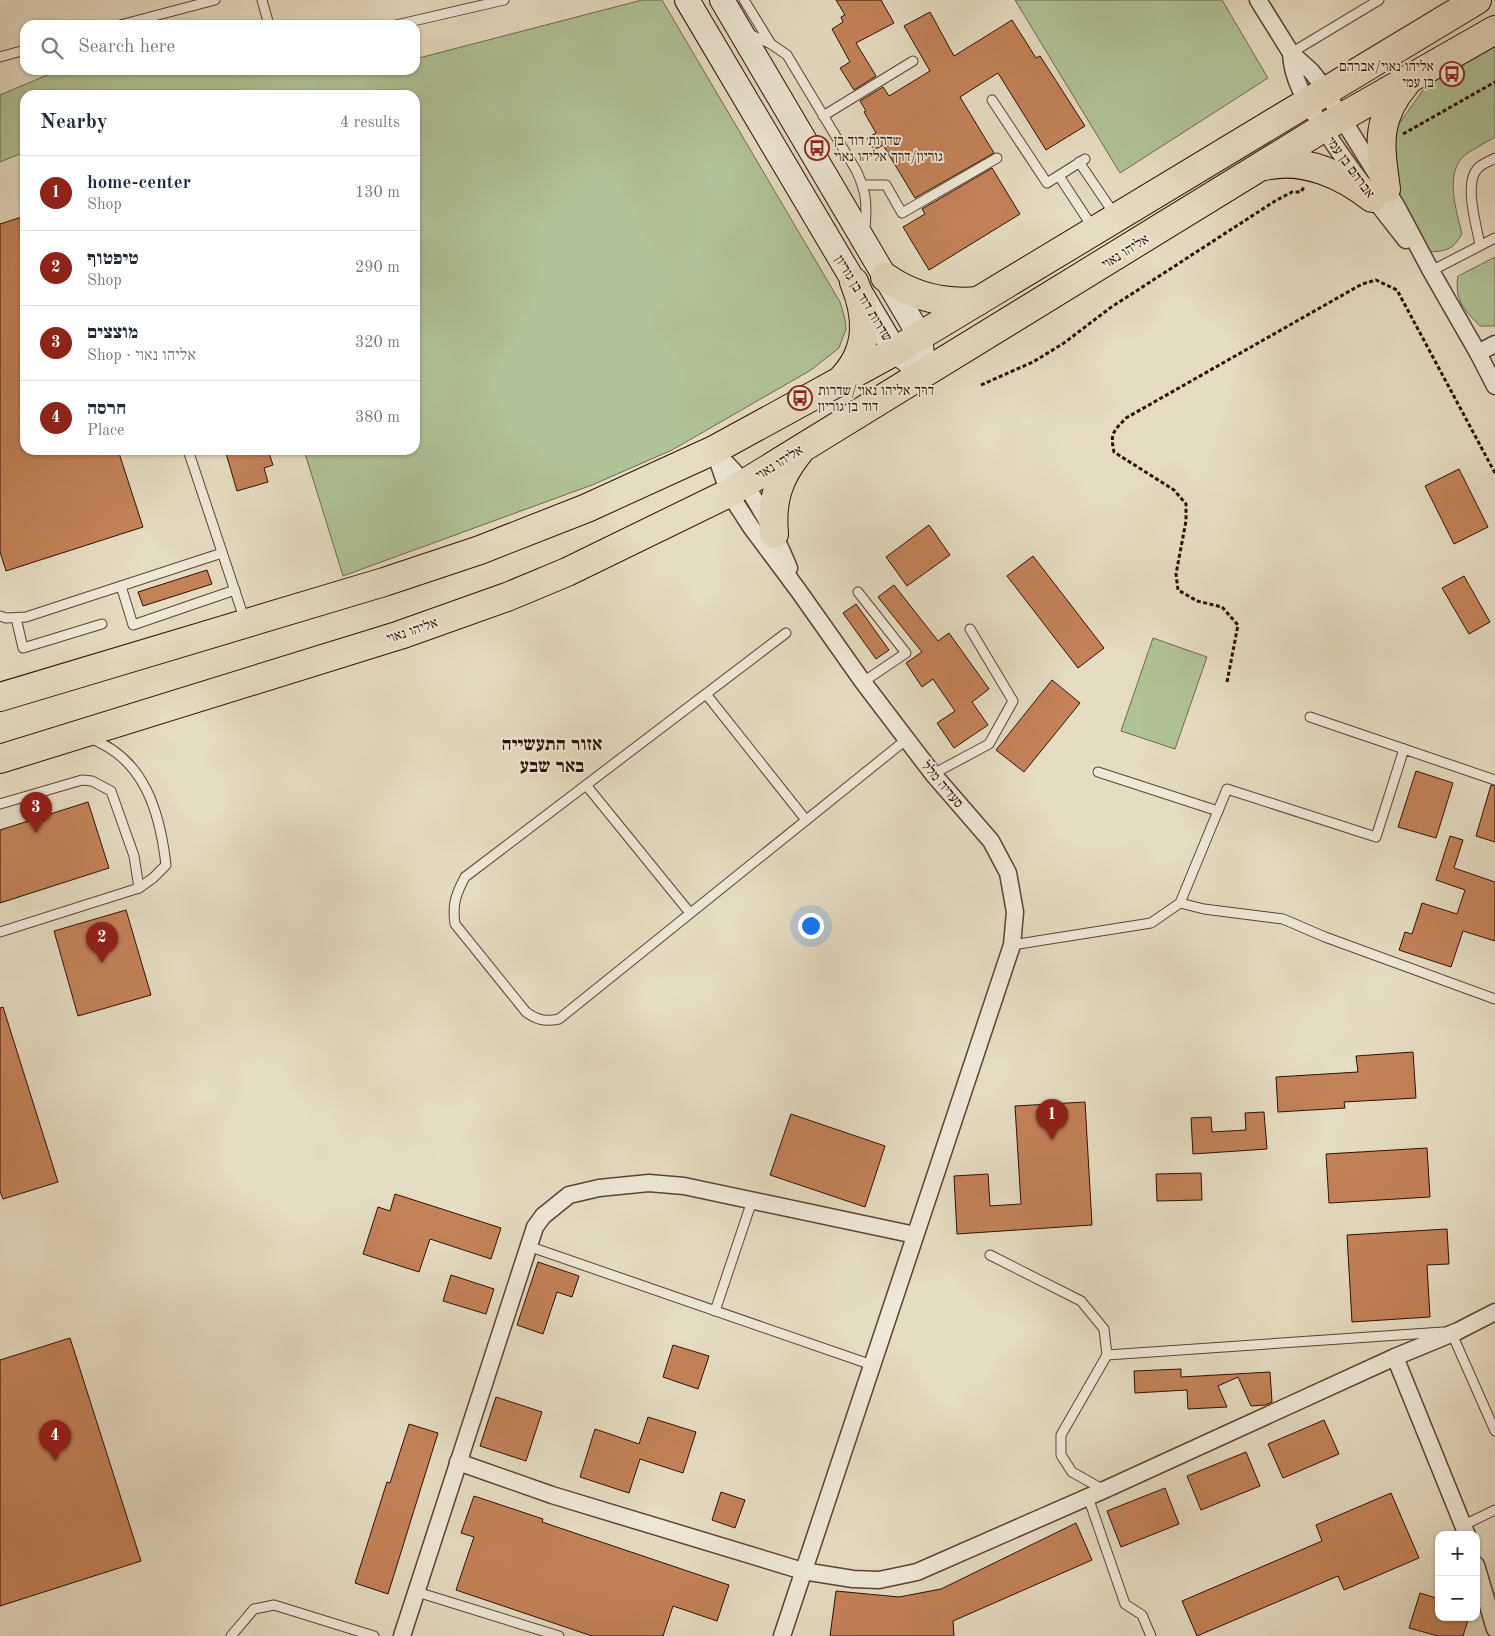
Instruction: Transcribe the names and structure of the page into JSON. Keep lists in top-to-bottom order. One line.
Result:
{"streets":{"highway":["אליהו נאוי"],"main road":["שדרות דוד בן גוריון"],"street":["אברהם בן עמי","סעדיה מלל"]},"crossings":[["אברהם בן עמי","אליהו נאוי"],["אליהו נאוי","שדרות דוד בן גוריון"],["אליהו נאוי","סעדיה מלל"]],"districts":["אזור התעשייה באר שבע"],"places":{"bus stop":["אליהו נאוי/אברהם בן עמי","שדרות דוד בן גוריון/דרך אליהו נאוי","דרך אליהו נאוי/שדרות דוד בן גוריון"]},"page":{"search":"Search here","heading":["Nearby","4 results"],"list":[{"mark":"1","name":"home-center","note":"Shop","value":"130 m"},{"mark":"2","name":"טיפטוף","note":"Shop","value":"290 m"},{"mark":"3","name":"מוצצים","note":"Shop · אליהו נאוי","value":"320 m"},{"mark":"4","name":"חרסה","note":"Place","value":"380 m"}],"pins":["3","2","1","4"],"map_buttons":["+","−"]}}
